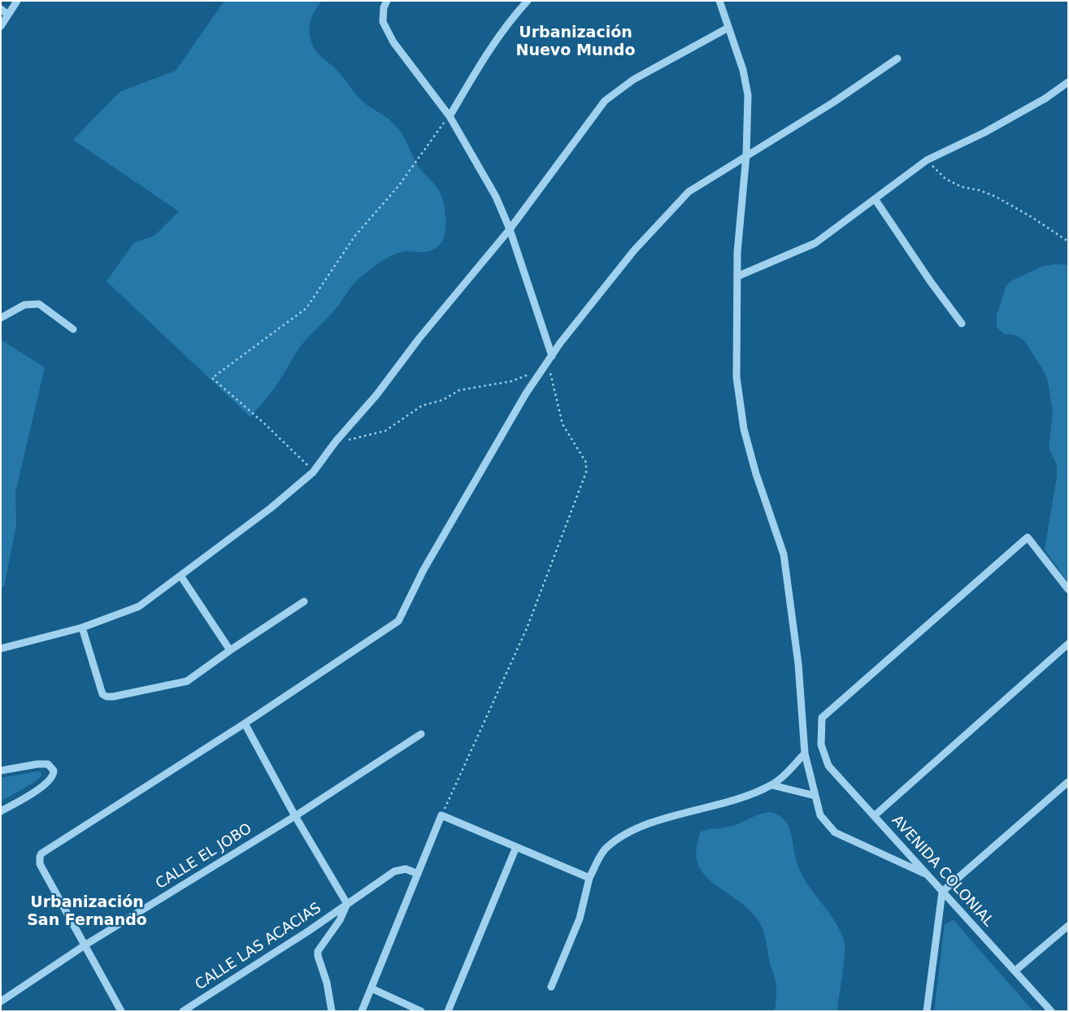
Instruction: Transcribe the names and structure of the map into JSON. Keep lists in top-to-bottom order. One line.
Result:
{"streets":{"street":["CALLE EL JOBO","AVENIDA COLONIAL","CALLE LAS ACACIAS"]},"districts":["Urbanización Nuevo Mundo","Urbanización San Fernando"]}
